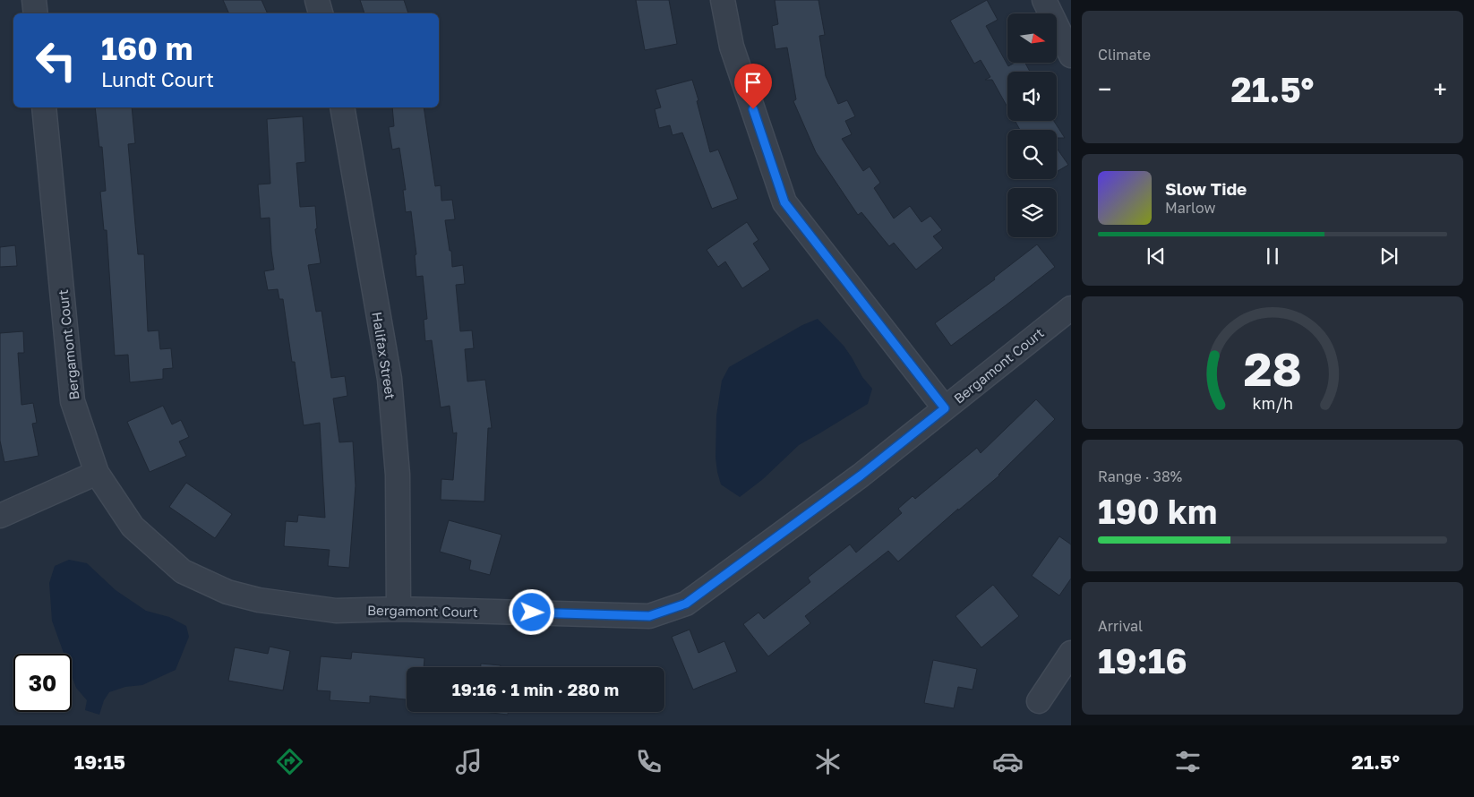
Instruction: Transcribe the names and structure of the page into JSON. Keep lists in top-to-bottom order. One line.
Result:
{"streets":{"street":["Bergamont Court","Halifax Street"]},"crossings":[["Bergamont Court","Halifax Street"]],"north":"right","page":{"tile":["Climate",["Range · 38%","190 km"],["Arrival","19:16"]],"turn":["160 m","Lundt Court"],"heat":["−","21.5°","+"],"song":["Slow Tide","Marlow"],"limit":"30","trip":"19:16 · 1 min · 280 m","tabs":["19:15","21.5°"],"gauge":["28","km/h"]}}
